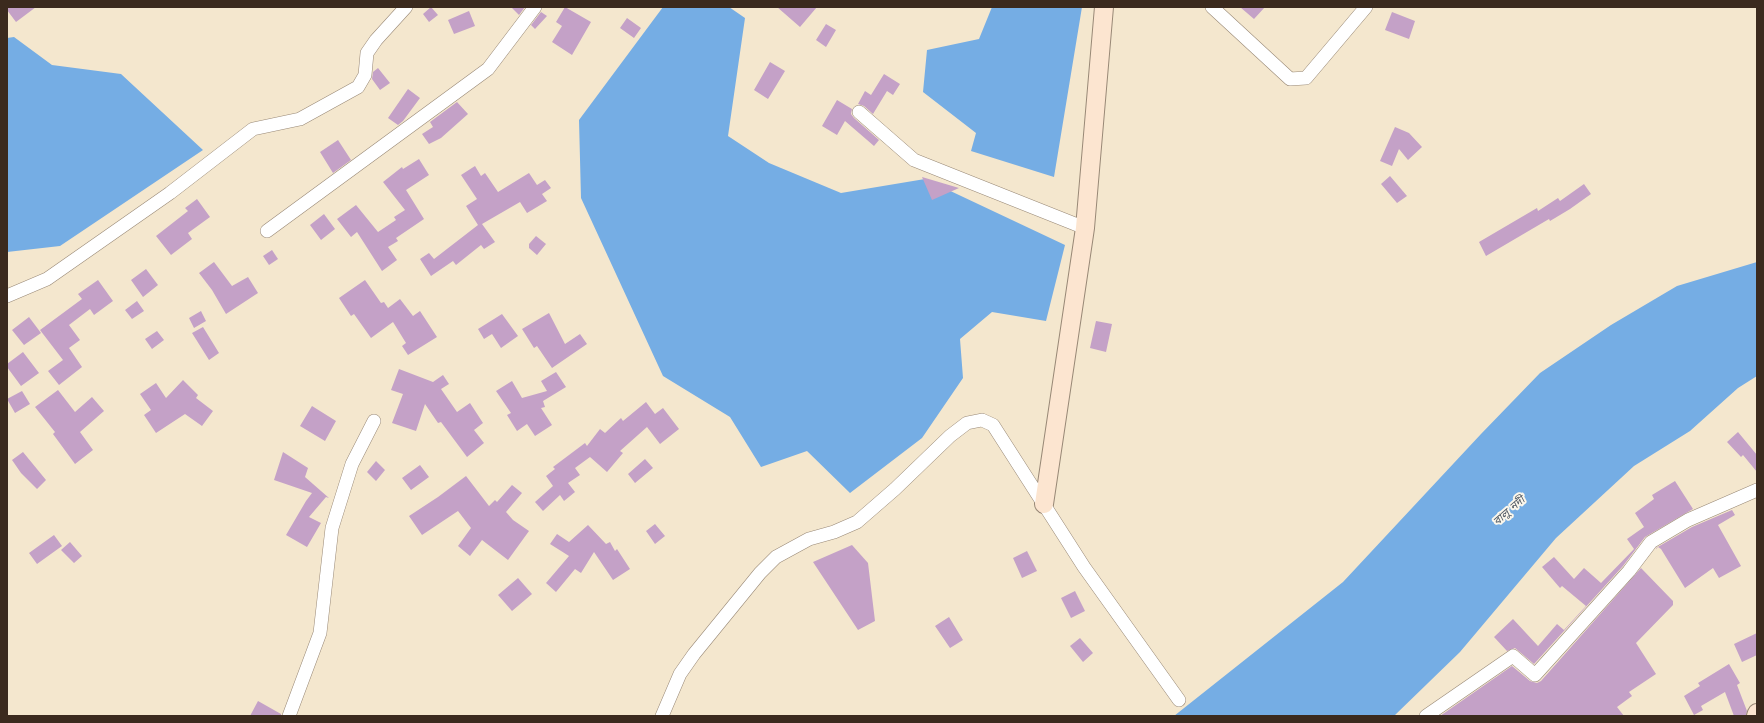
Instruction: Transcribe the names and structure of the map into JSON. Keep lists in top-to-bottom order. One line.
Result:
{"water":["বালু নদী"]}
